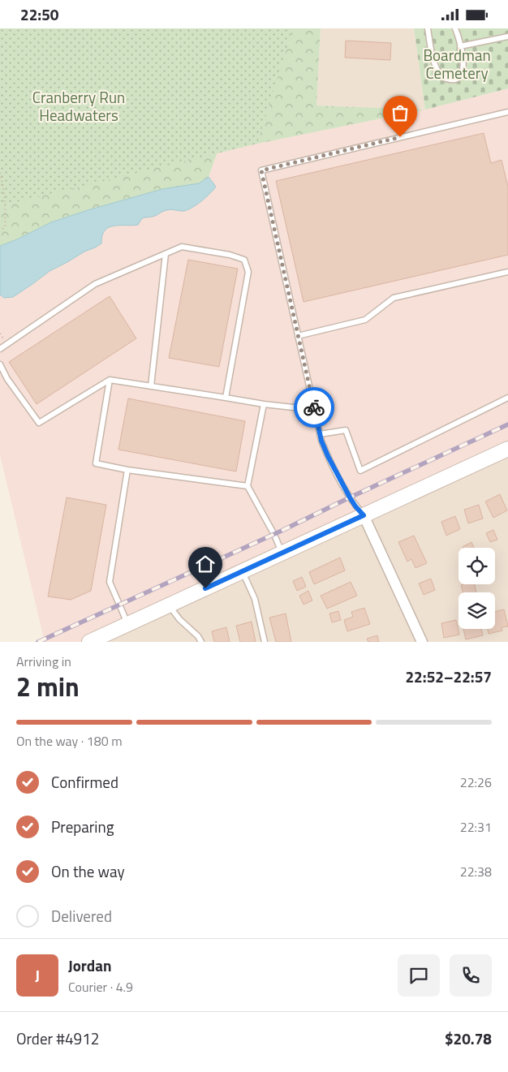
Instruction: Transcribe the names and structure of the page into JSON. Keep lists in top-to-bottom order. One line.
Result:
{"parks":["Boardman Cemetery","Cranberry Run Headwaters"],"page":{"status":"22:50","heading":["2 min","Arriving in","22:52–22:57"],"panel":["Jordan","Courier · 4.9","Order #4912","$20.78"],"bar":"On the way · 180 m","list":[["Confirmed","22:26"],["Preparing","22:31"],["On the way","22:38"],"Delivered"],"round":"J"}}
